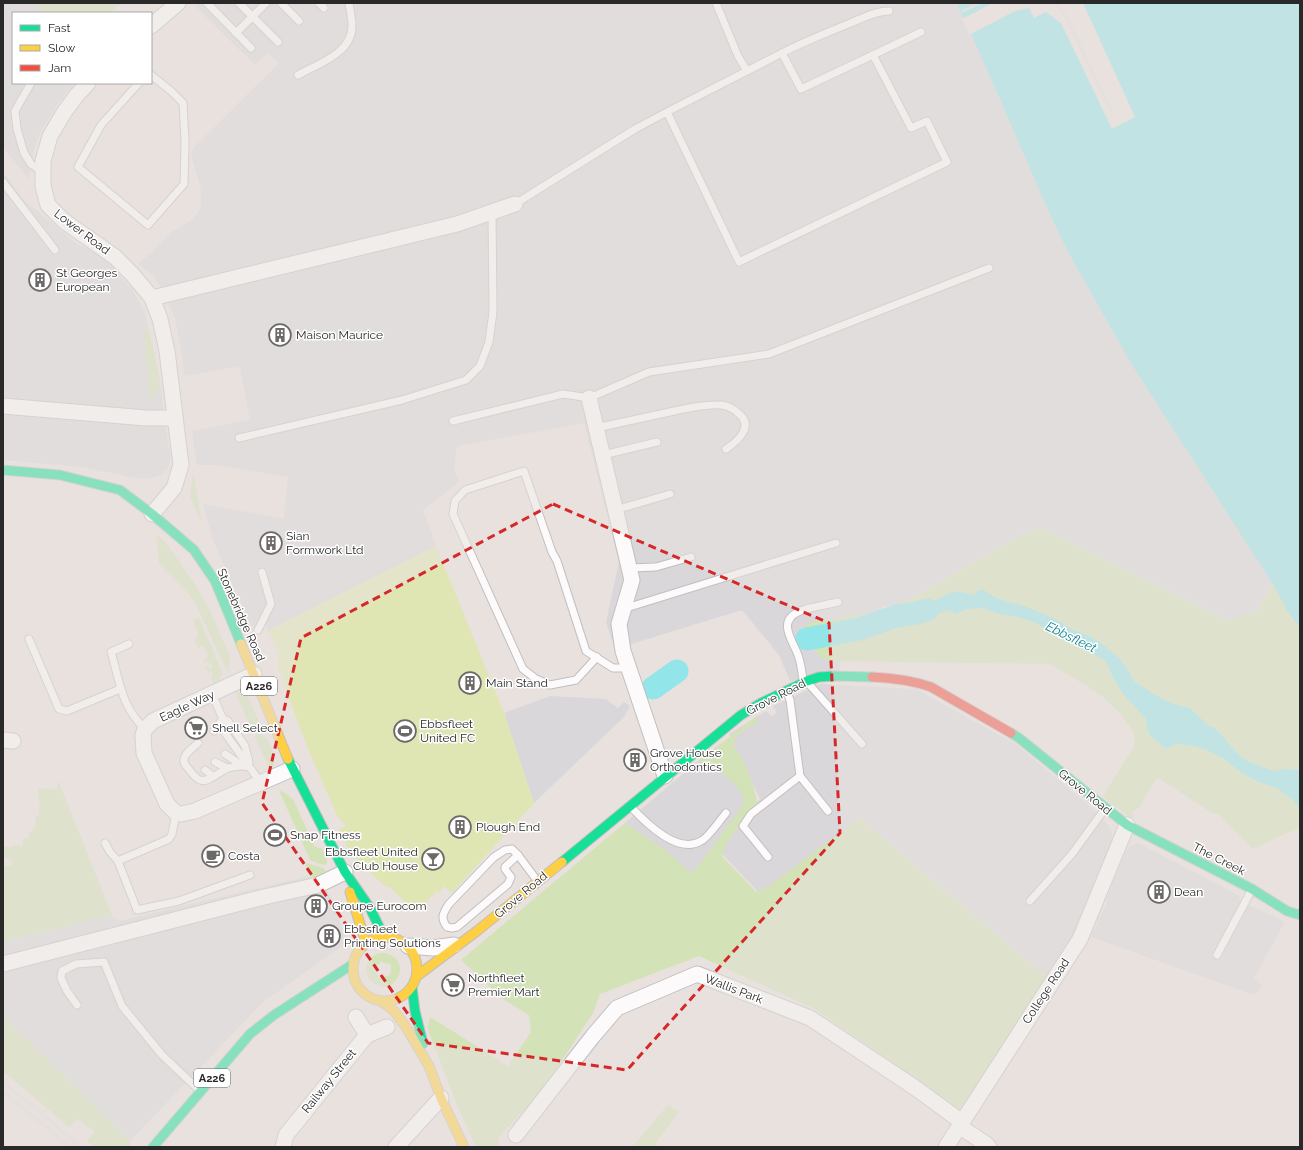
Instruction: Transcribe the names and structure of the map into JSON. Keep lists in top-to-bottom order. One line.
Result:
{"streets":{"main road":["Stonebridge Road","A226","Grove Road","The Creek"],"street":["Lower Road","Eagle Way","Wallis Park","College Road","Railway Street"]},"crossings":[["Lower Road","Stonebridge Road"],["Lower Road","A226"],["Stonebridge Road","A226"],["Stonebridge Road","Grove Road"],["Stonebridge Road","Eagle Way"],["A226","Grove Road"],["Grove Road","The Creek"],["Grove Road","College Road"],["The Creek","College Road"],["Wallis Park","College Road"]],"water":["Ebbsfleet"],"places":{"building":["St Georges European","Maison Maurice","Sian Formwork Ltd","Main Stand","Grove House Orthodontics","Plough End","Dean","Groupe Eurocom","Ebbsfleet Printing Solutions"],"supermarket":["Shell Select","Northfleet Premier Mart"],"sports":["Ebbsfleet United FC","Snap Fitness"],"cafe":["Costa"],"bar":["Ebbsfleet United Club House"]},"legend":["Fast","Slow","Jam"]}
